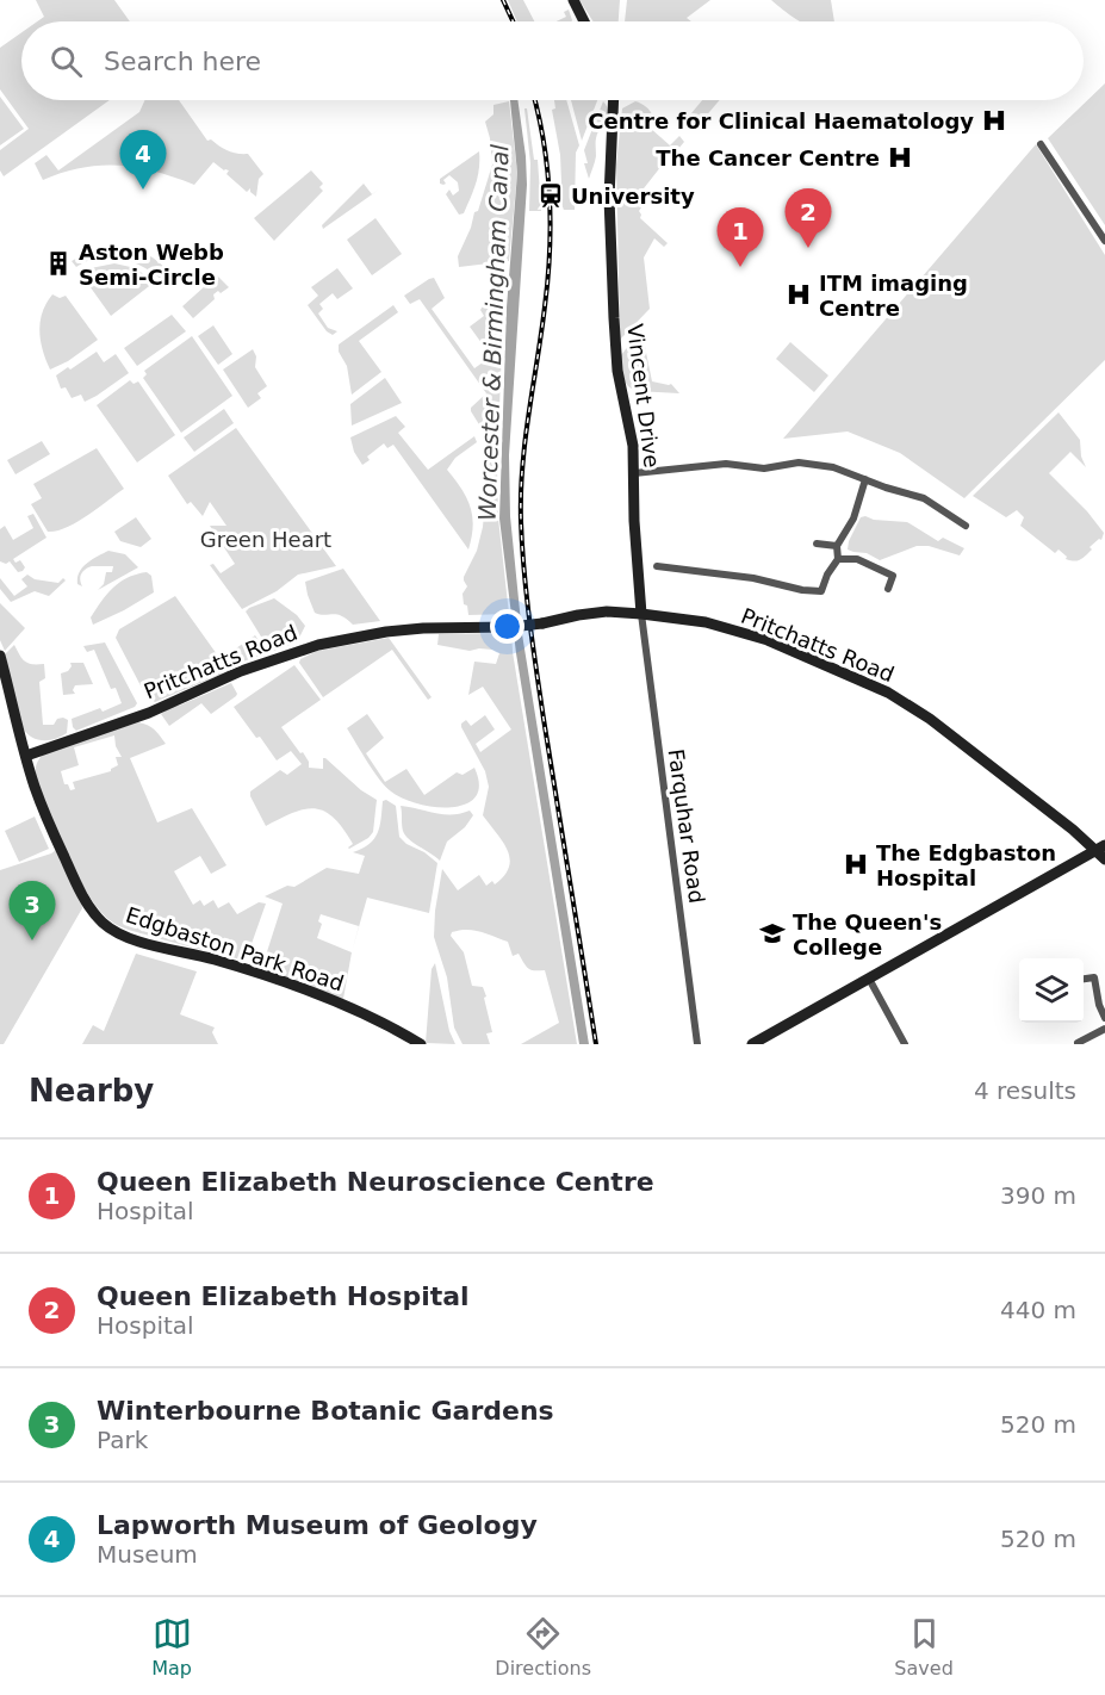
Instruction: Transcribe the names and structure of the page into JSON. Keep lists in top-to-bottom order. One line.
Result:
{"streets":{"street":["Vincent Drive","Pritchatts Road","Farquhar Road","Edgbaston Park Road"]},"crossings":[["Vincent Drive","Pritchatts Road"],["Vincent Drive","Farquhar Road"],["Pritchatts Road","Farquhar Road"],["Pritchatts Road","Edgbaston Park Road"]],"water":["Worcester & Birmingham Canal"],"parks":["Green Heart"],"places":{"hospital":["Centre for Clinical Haematology","The Cancer Centre","ITM imaging Centre","The Edgbaston Hospital"],"station":["University"],"building":["Aston Webb Semi-Circle"],"school or university":["The Queen's College"]},"page":{"search":"Search here","pins":["4","2","1","3"],"heading":["Nearby","4 results"],"list":[{"mark":"1","name":"Queen Elizabeth Neuroscience Centre","note":"Hospital","value":"390 m"},{"mark":"2","name":"Queen Elizabeth Hospital","note":"Hospital","value":"440 m"},{"mark":"3","name":"Winterbourne Botanic Gardens","note":"Park","value":"520 m"},{"mark":"4","name":"Lapworth Museum of Geology","note":"Museum","value":"520 m"}],"nav":["Map","Directions","Saved"]}}
